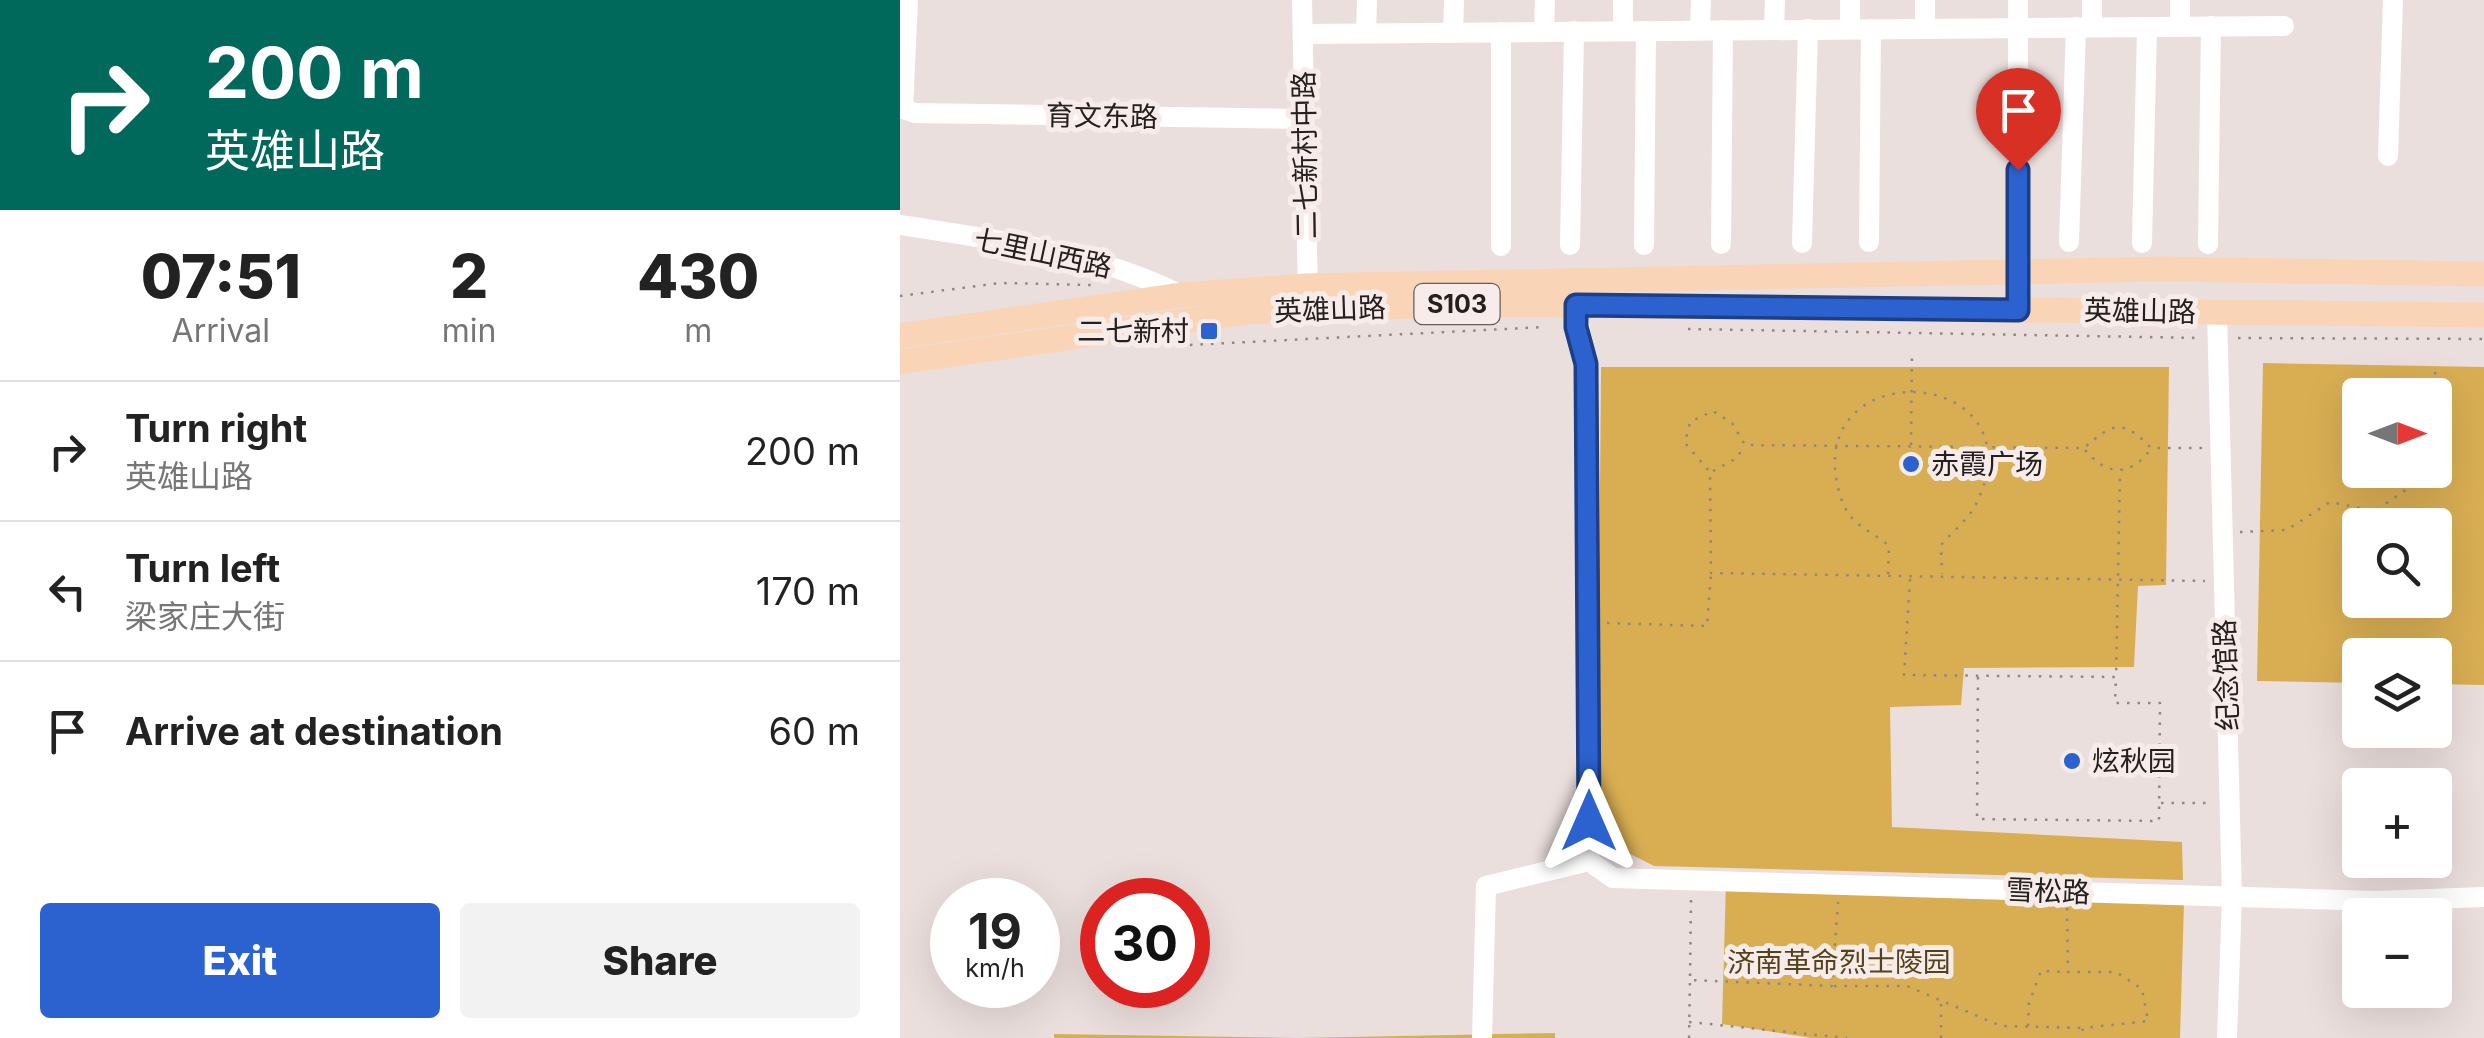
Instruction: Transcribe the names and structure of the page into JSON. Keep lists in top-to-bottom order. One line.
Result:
{"streets":{"main road":["S103","英雄山路"],"street":["育文东路","二七新村中路","七里山西路","纪念馆路","雪松路"]},"crossings":[["育文东路","二七新村中路"],["二七新村中路","英雄山路"],["七里山西路","英雄山路"],["英雄山路","纪念馆路"],["纪念馆路","雪松路"]],"parks":["济南革命烈士陵园"],"places":{"transit":["二七新村"],"other":["赤霞广场","炫秋园"]},"north":"right","page":{"turn":["200 m","英雄山路"],"eta":["07:51","Arrival","2","min","430","m"],"map_buttons":["+","−"],"list":[{"name":"Turn right","note":"英雄山路","value":"200 m"},{"name":"Turn left","note":"梁家庄大街","value":"170 m"},{"name":"Arrive at destination","value":"60 m"}],"speed":"19 km/h","limit":"30","buttons":["Exit","Share"]}}
